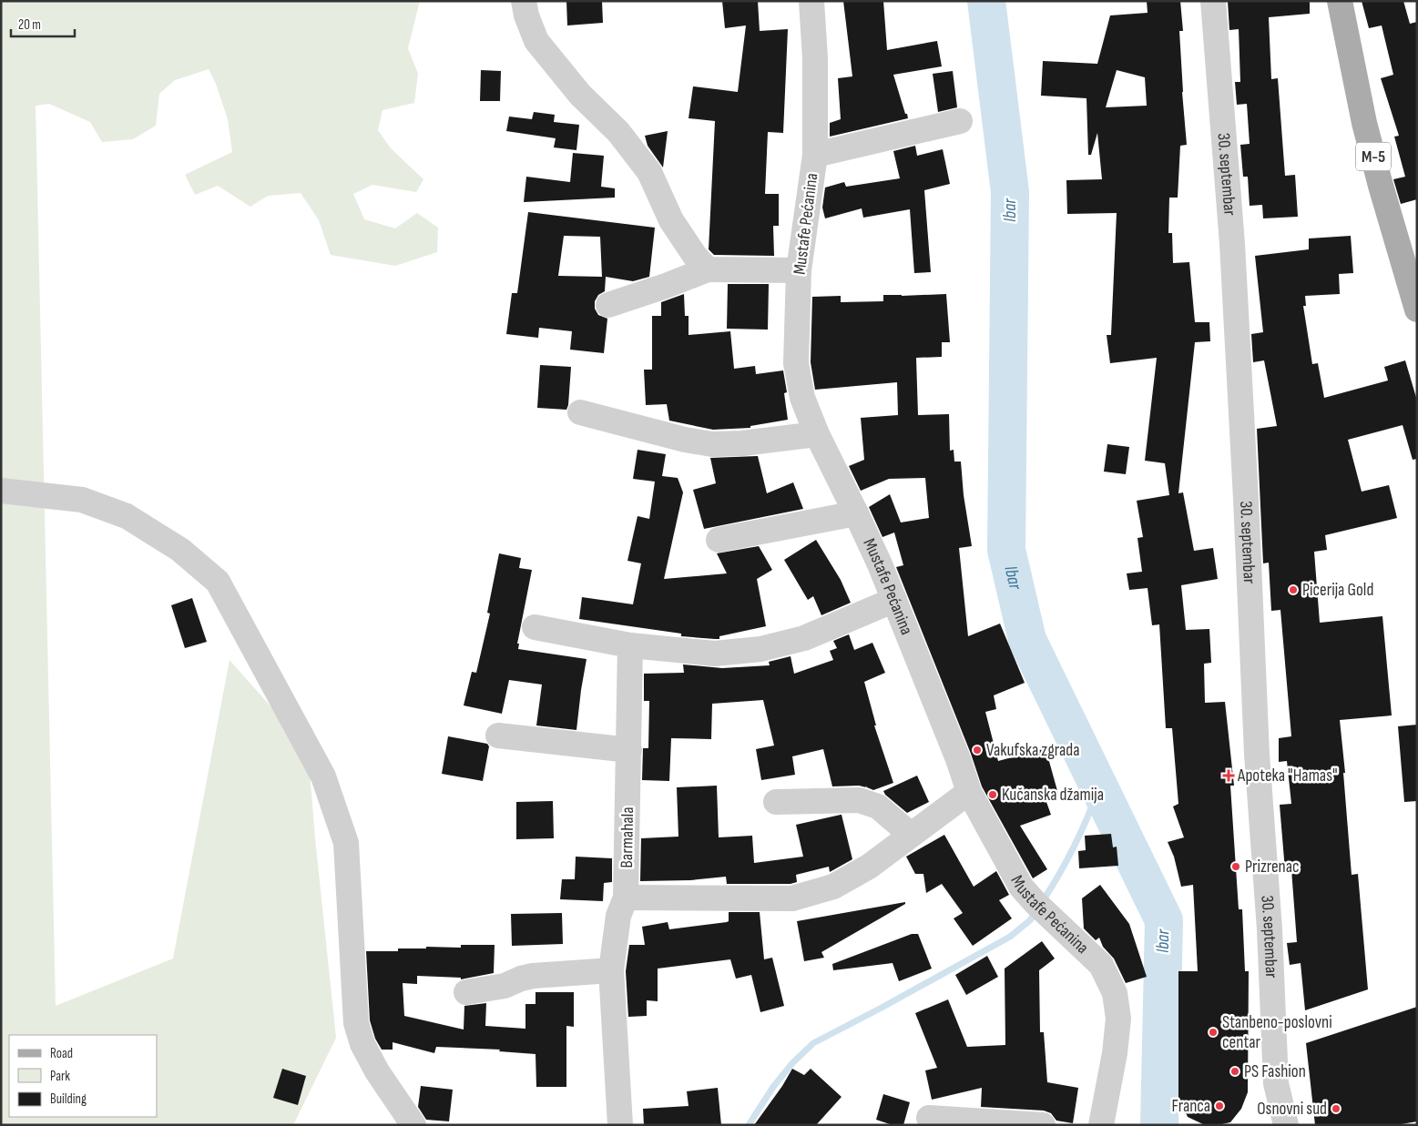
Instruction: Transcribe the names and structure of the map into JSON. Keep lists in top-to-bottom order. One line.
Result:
{"streets":{"main road":["M-5"],"street":["30. septembar","Mustafe Pećanina","Barmahala"]},"water":["Ibar"],"places":{"other":["Picerija Gold","Vakufska zgrada","Kučanska džamija","Prizrenac","Stanbeno-poslovni centar","PS Fashion","Franca","Osnovni sud"],"health":["Apoteka \"Hamas\""]},"legend":["Road","Park","Building"],"scale_bar":"20 m"}
